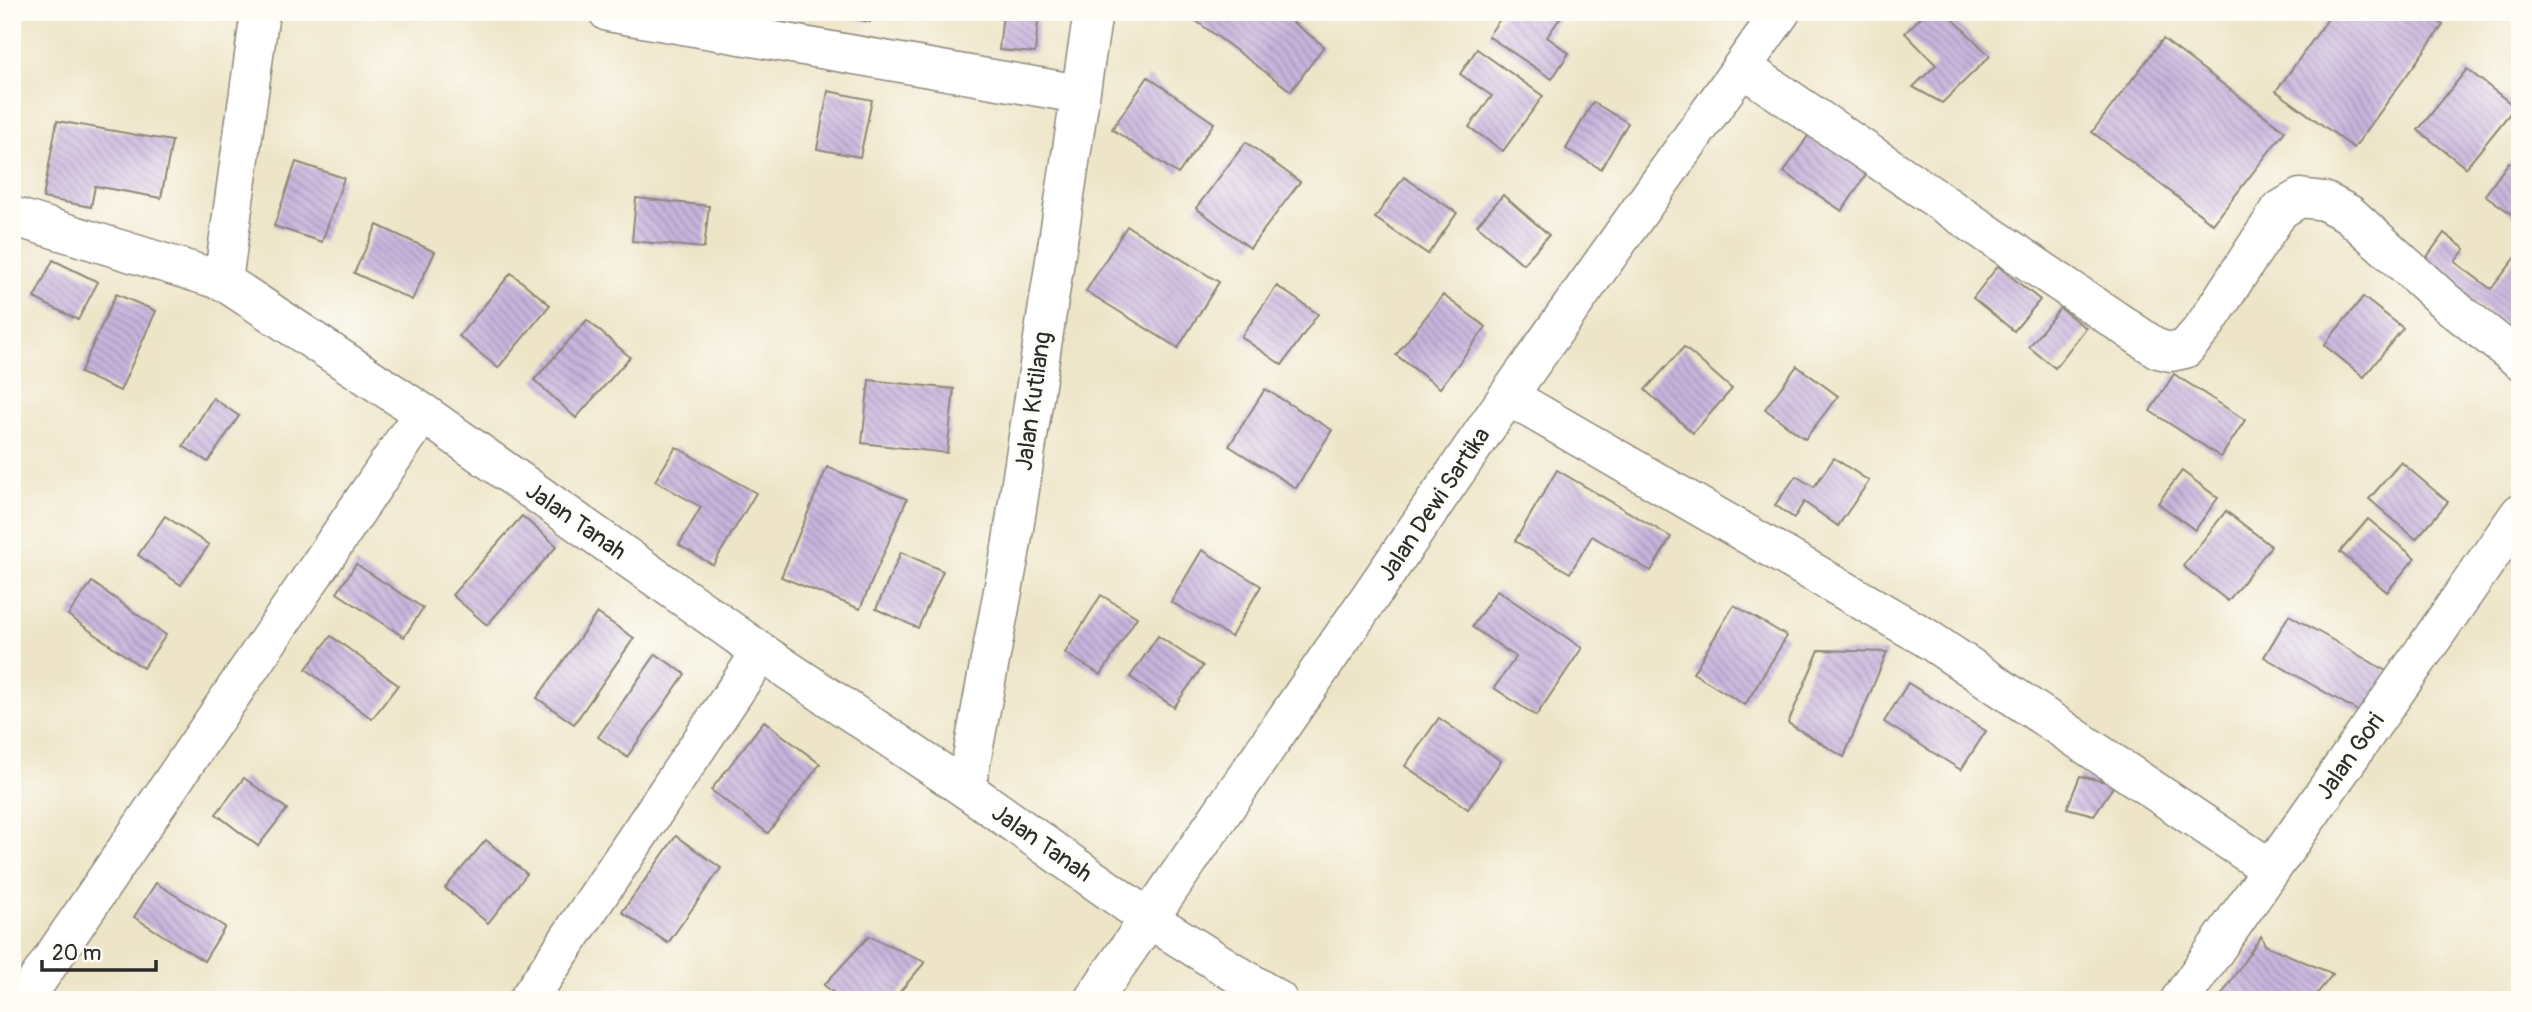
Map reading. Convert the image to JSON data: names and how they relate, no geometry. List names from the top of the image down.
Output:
{
  "streets": {
    "street": [
      "Jalan Kutilang",
      "Jalan Dewi Sartika",
      "Jalan Tanah",
      "Jalan Gori"
    ]
  },
  "crossings": [
    ["Jalan Kutilang", "Jalan Tanah"],
    ["Jalan Dewi Sartika", "Jalan Tanah"]
  ],
  "scale_bar": "20 m"
}
